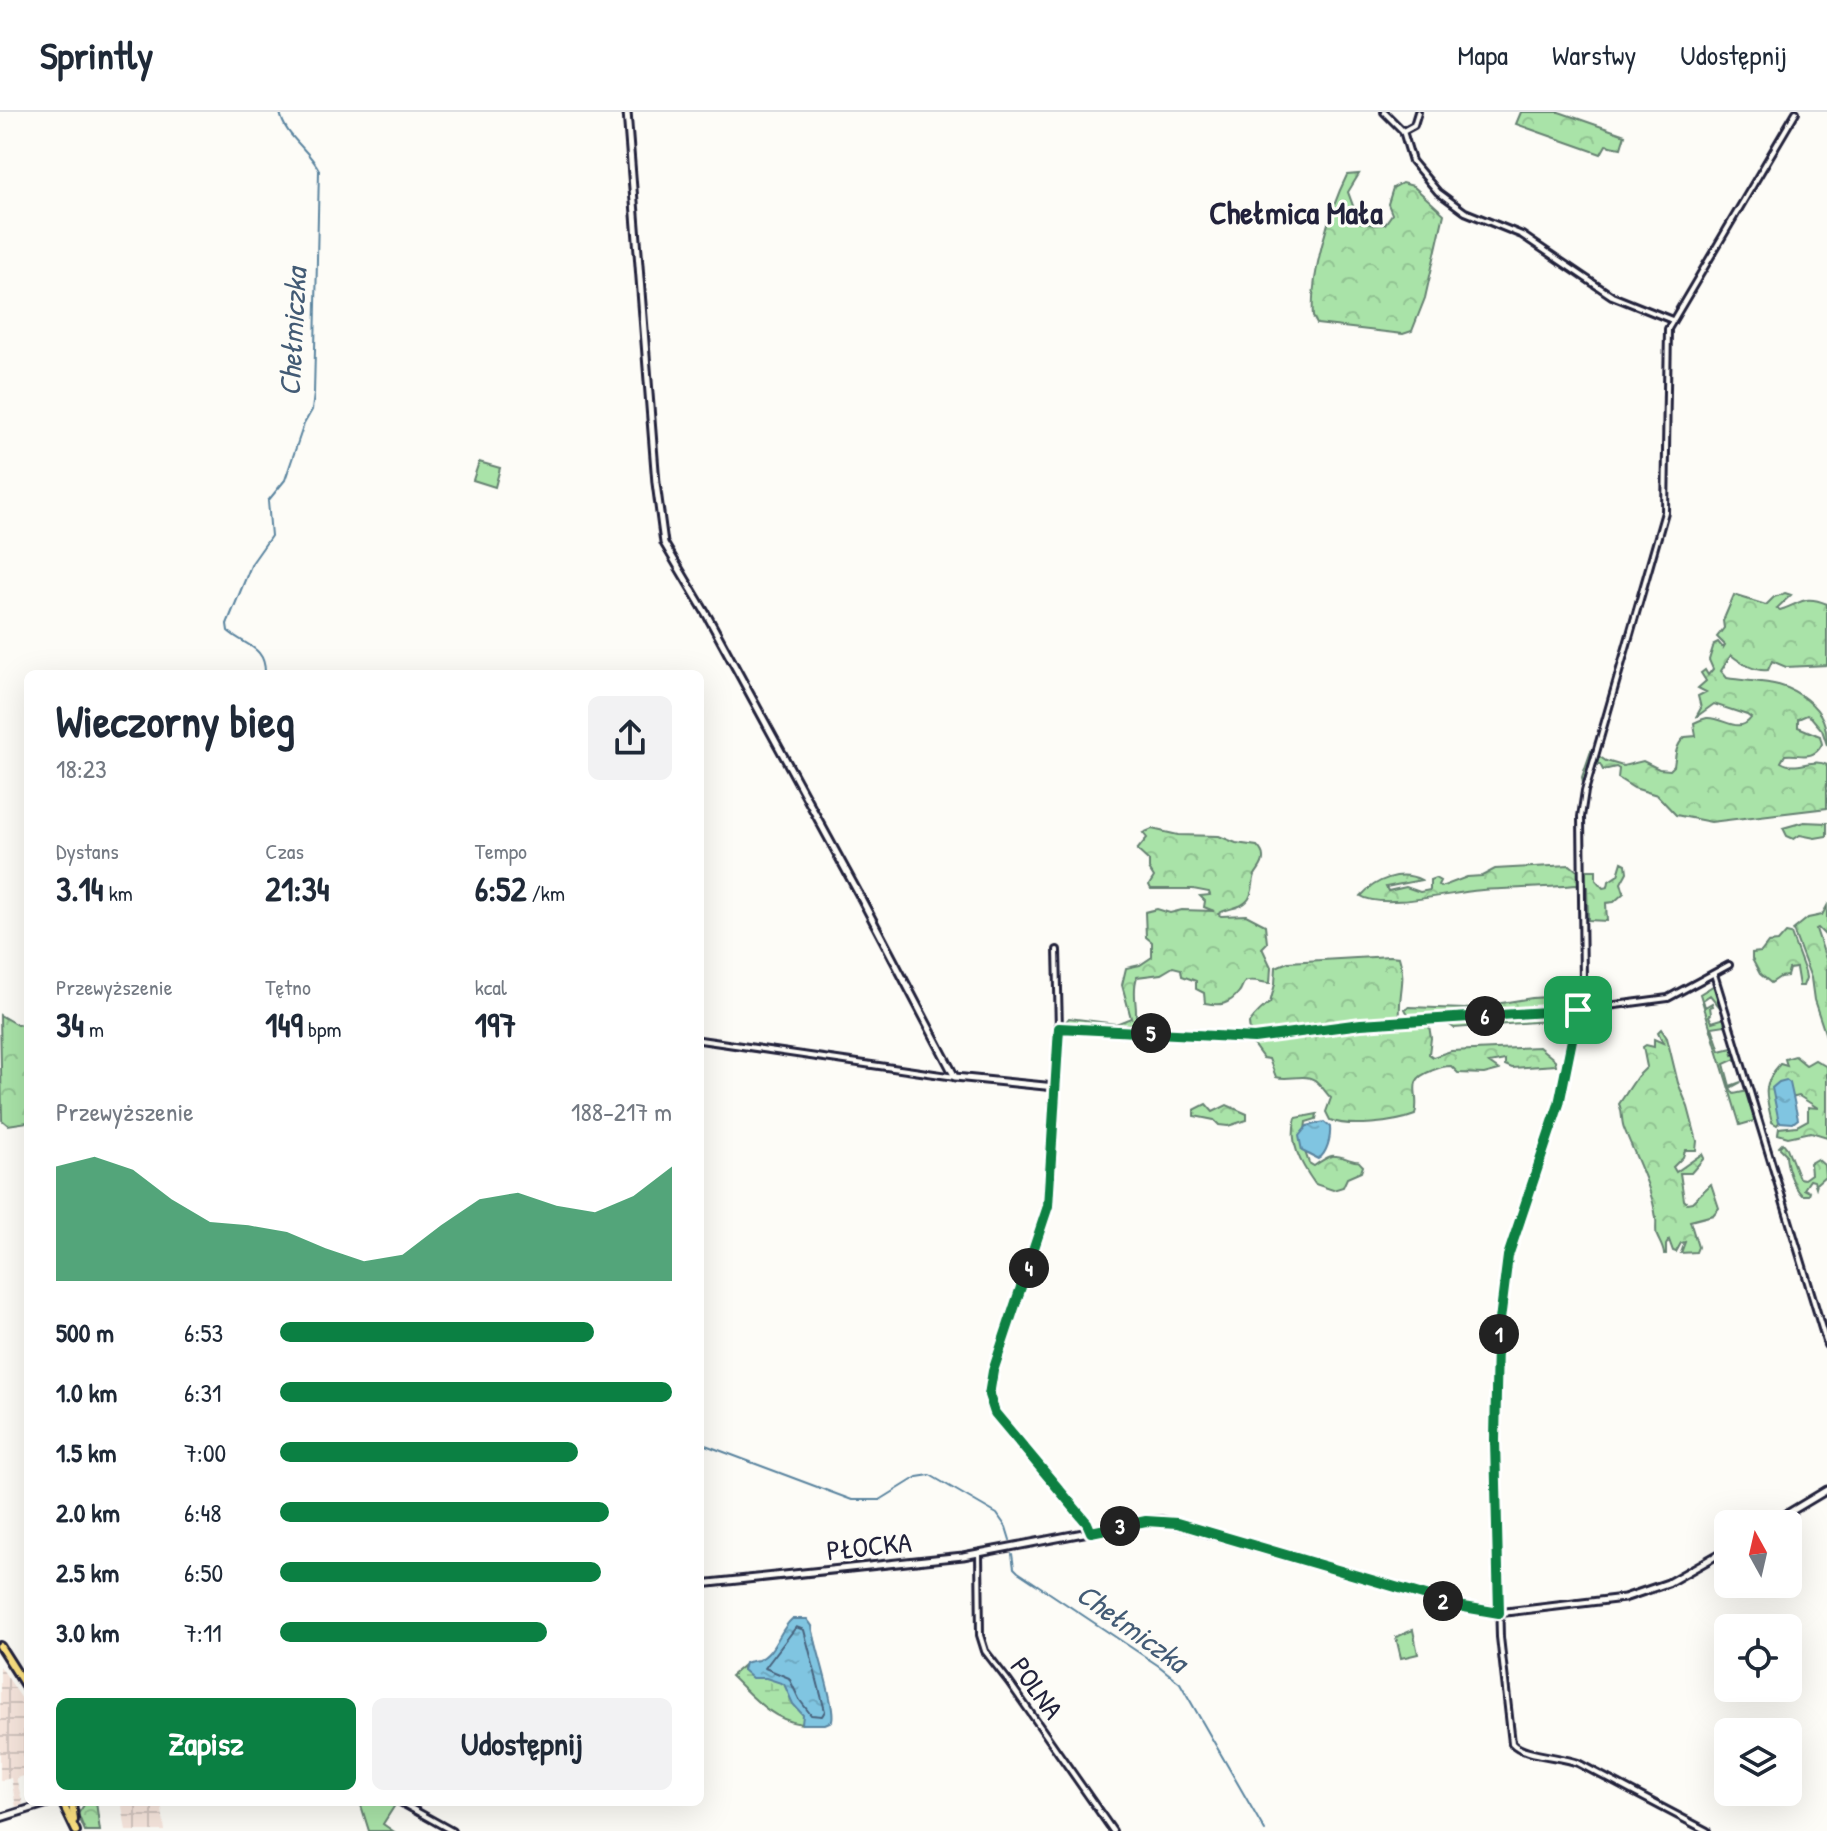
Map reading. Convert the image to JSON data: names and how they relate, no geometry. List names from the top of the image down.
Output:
{
  "streets": {
    "street": ["PŁOCKA", "POLNA"]
  },
  "crossings": [
    ["PŁOCKA", "POLNA"]
  ],
  "districts": ["Chełmica Mała"],
  "water": ["Chełmiczka"],
  "north": "top",
  "page": {
    "header": "Sprintly",
    "nav": ["Mapa", "Warstwy", "Udostępnij"],
    "heading": ["Wieczorny bieg", "18:23"],
    "stats": [
      ["Dystans", "3.14 km"],
      ["Czas", "21:34"],
      ["Tempo", "6:52 /km"],
      ["Przewyższenie", "34 m"],
      ["Tętno", "149 bpm"],
      ["kcal", "197"]
    ],
    "pins": [
      "6",
      "5",
      "4",
      "1",
      "3",
      "2"
    ],
    "chart": ["Przewyższenie", "188–217 m"],
    "list": [
      {
        "name": "500 m",
        "note": "6:53"
      },
      {
        "name": "1.0 km",
        "note": "6:31"
      },
      {
        "name": "1.5 km",
        "note": "7:00"
      },
      {
        "name": "2.0 km",
        "note": "6:48"
      },
      {
        "name": "2.5 km",
        "note": "6:50"
      },
      {
        "name": "3.0 km",
        "note": "7:11"
      }
    ],
    "buttons": ["Zapisz", "Udostępnij"]
  }
}
